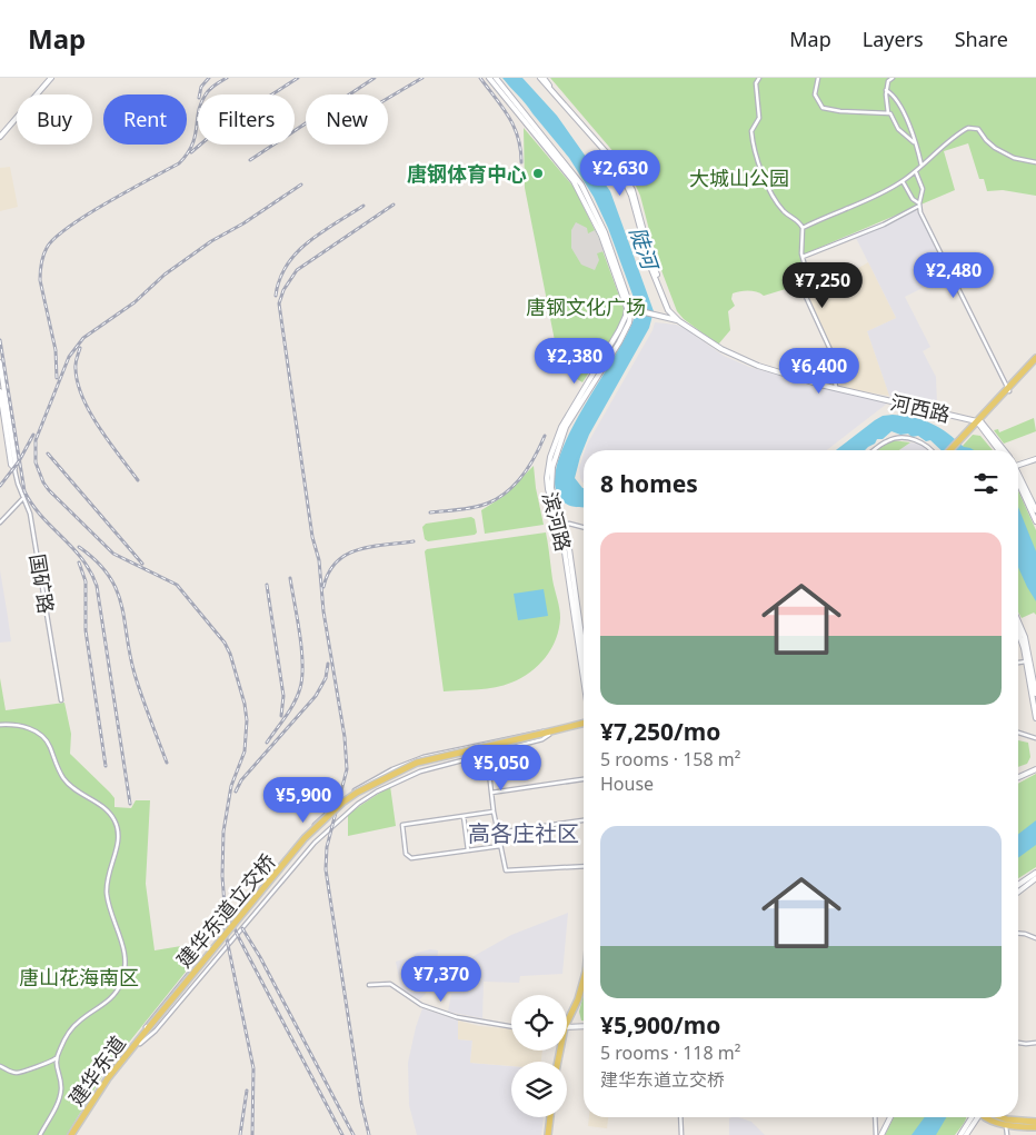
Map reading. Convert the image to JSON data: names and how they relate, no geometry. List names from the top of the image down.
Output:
{
  "streets": {
    "main road": [
      "河西路",
      "滨河路",
      "国矿路",
      "建华东道立交桥",
      "建华东道"
    ]
  },
  "crossings": [
    ["建华东道立交桥", "建华东道"]
  ],
  "districts": ["高各庄社区"],
  "water": ["陡河"],
  "parks": ["大城山公园", "唐钢文化广场", "唐山花海南区"],
  "places": ["唐钢体育中心"],
  "page": {
    "header": "Map",
    "nav": ["Map", "Layers", "Share"],
    "chip": [
      "Buy",
      "Rent",
      "Filters",
      "New"
    ],
    "price": [
      "¥2,630",
      "¥2,480",
      "¥7,250",
      "¥2,380",
      "¥6,400",
      "¥5,050",
      "¥5,900",
      "¥7,370"
    ],
    "heading": "8 homes",
    "list": [
      {
        "name": "¥7,250/mo",
        "note": "5 rooms · 158 m² · House"
      },
      {
        "name": "¥5,900/mo",
        "note": "5 rooms · 118 m² · 建华东道立交桥"
      }
    ]
  }
}
